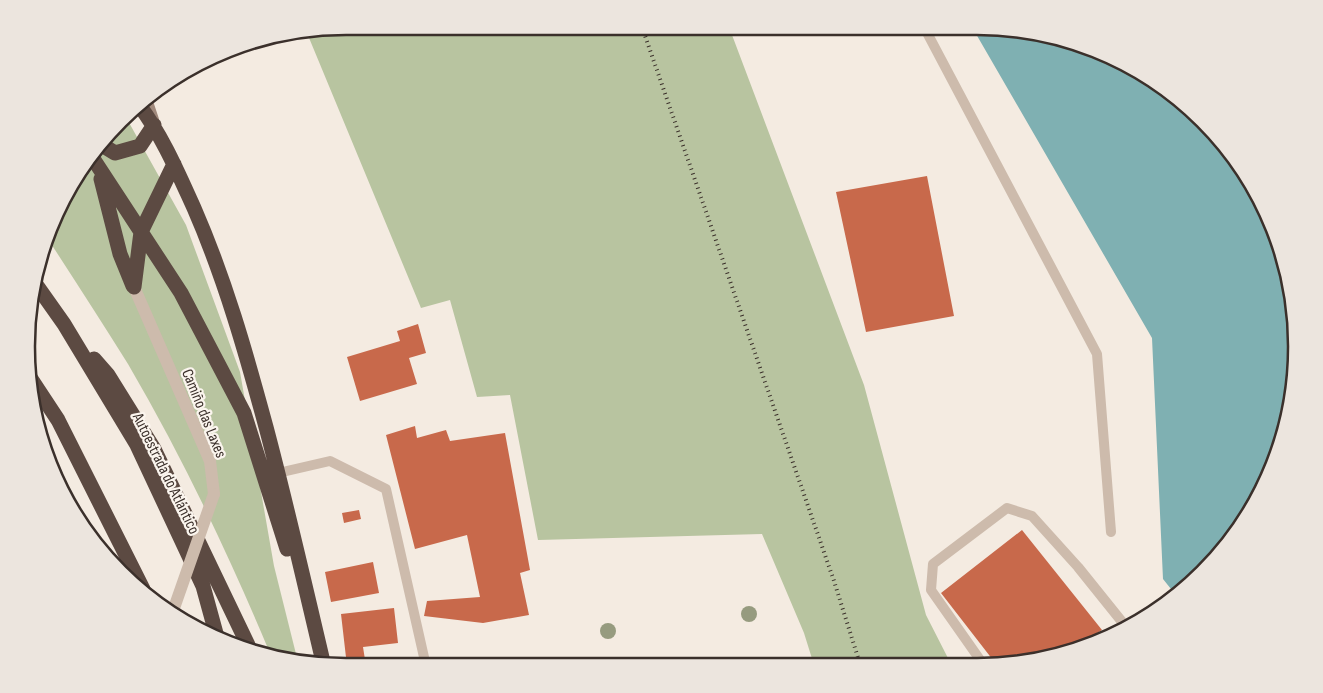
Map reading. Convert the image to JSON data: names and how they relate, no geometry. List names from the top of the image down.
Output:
{
  "streets": {
    "highway": ["Autoestrada do Atlántico"],
    "street": ["Camiño das Laxes"]
  }
}
